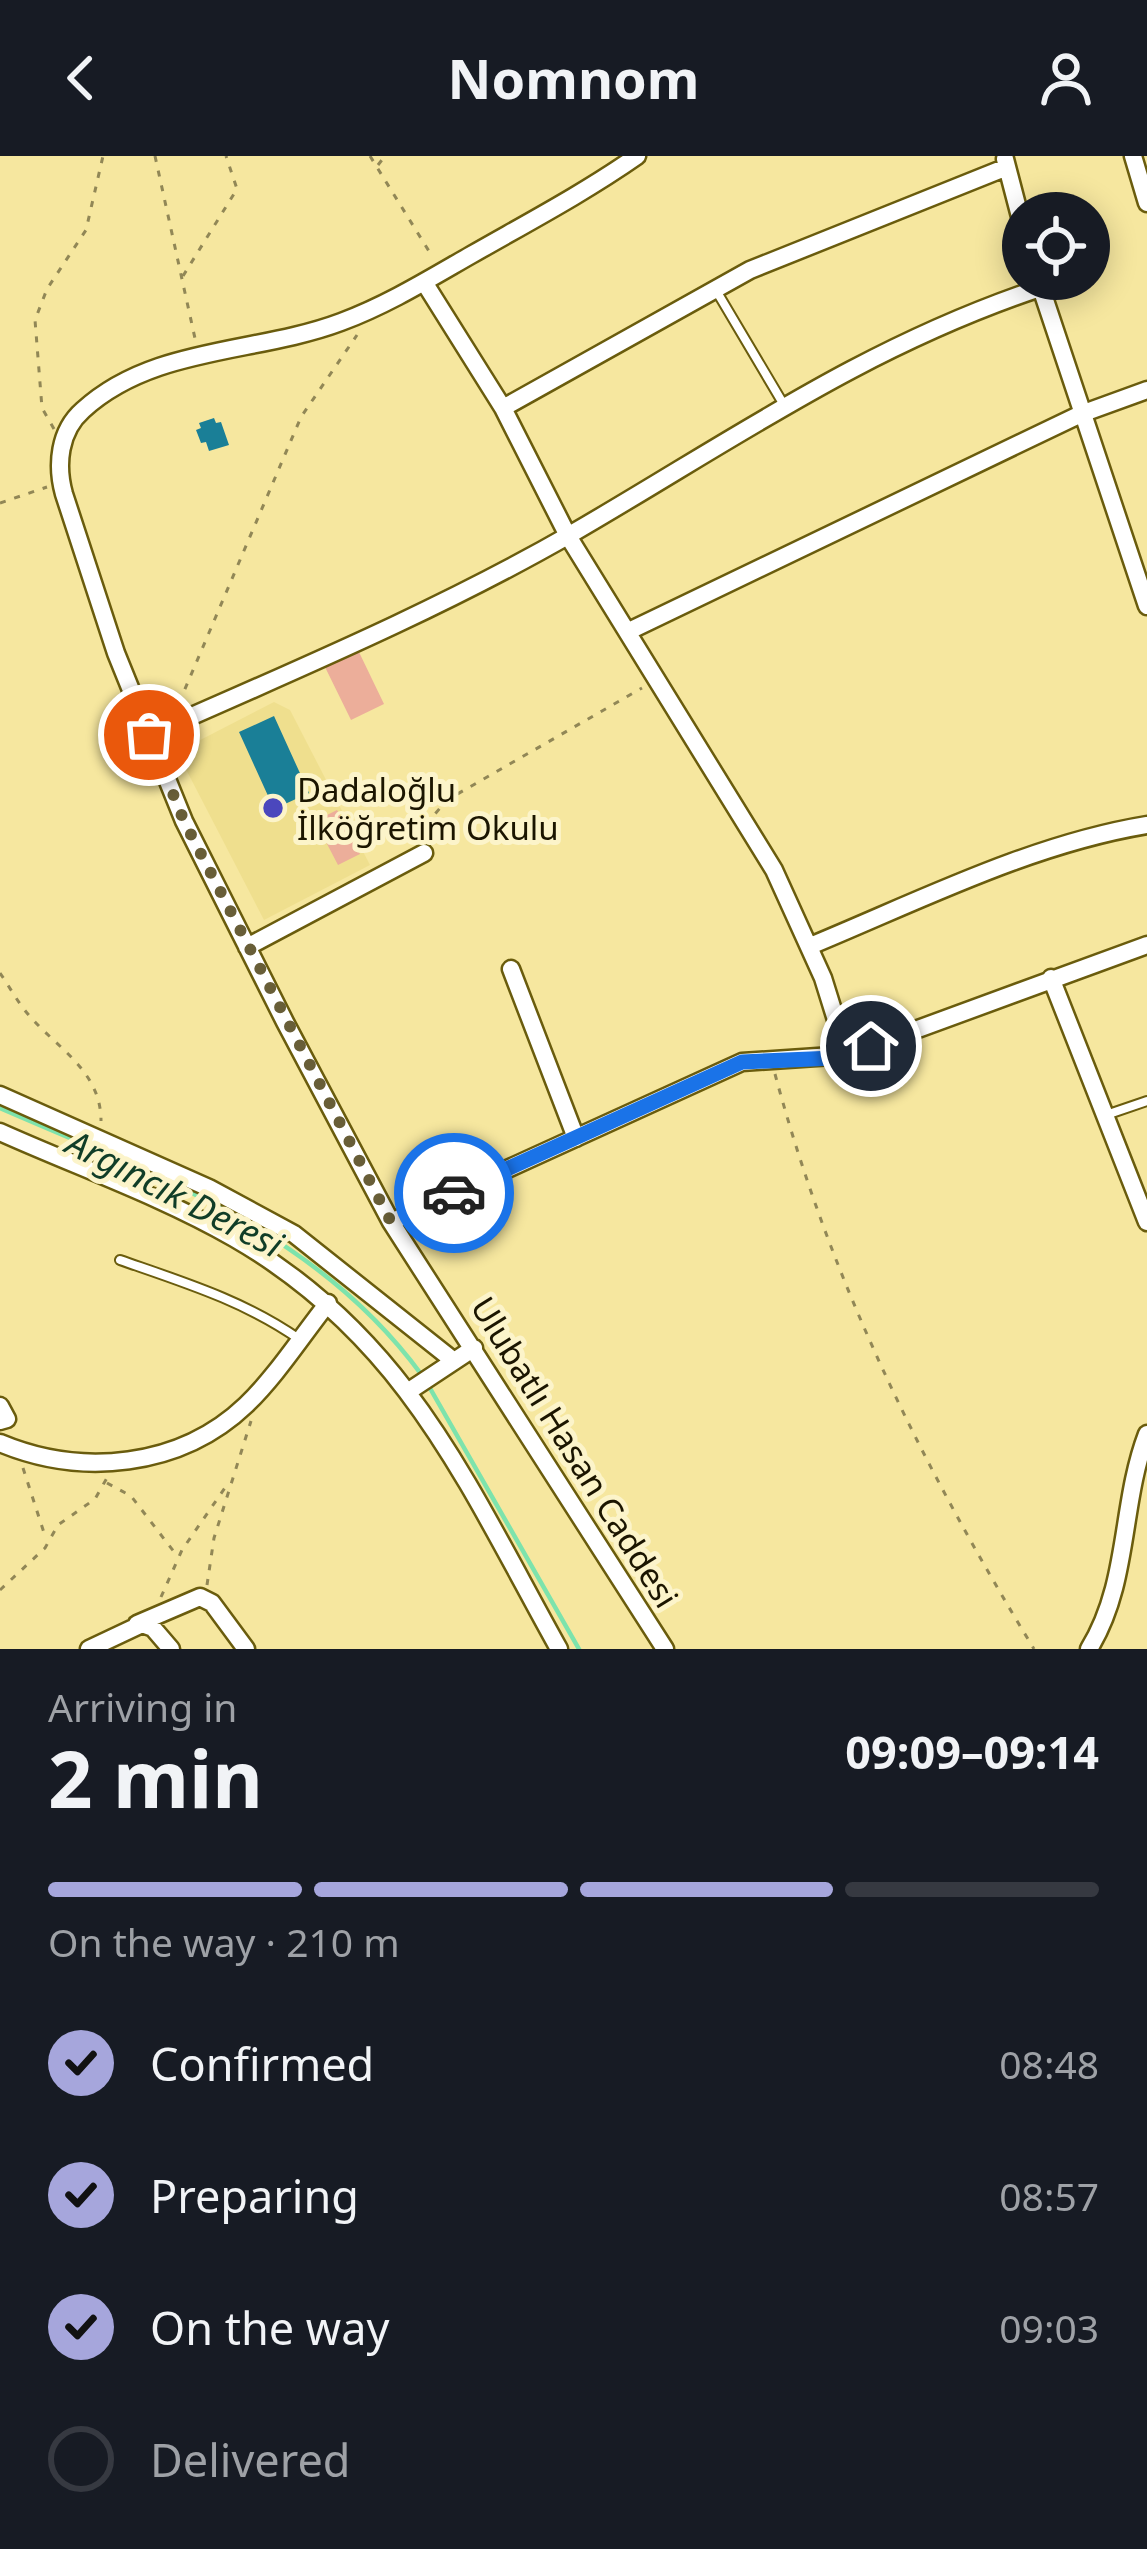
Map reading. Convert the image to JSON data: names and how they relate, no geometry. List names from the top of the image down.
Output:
{
  "streets": {
    "street": ["Ulubatlı Hasan Caddesi"]
  },
  "water": ["Argıncık Deresi"],
  "places": ["Dadaloğlu İlköğretim Okulu"],
  "page": {
    "header": "Nomnom",
    "heading": ["2 min", "Arriving in", "09:09–09:14"],
    "bar": "On the way · 210 m",
    "list": [
      ["Confirmed", "08:48"],
      ["Preparing", "08:57"],
      ["On the way", "09:03"],
      "Delivered"
    ]
  }
}
